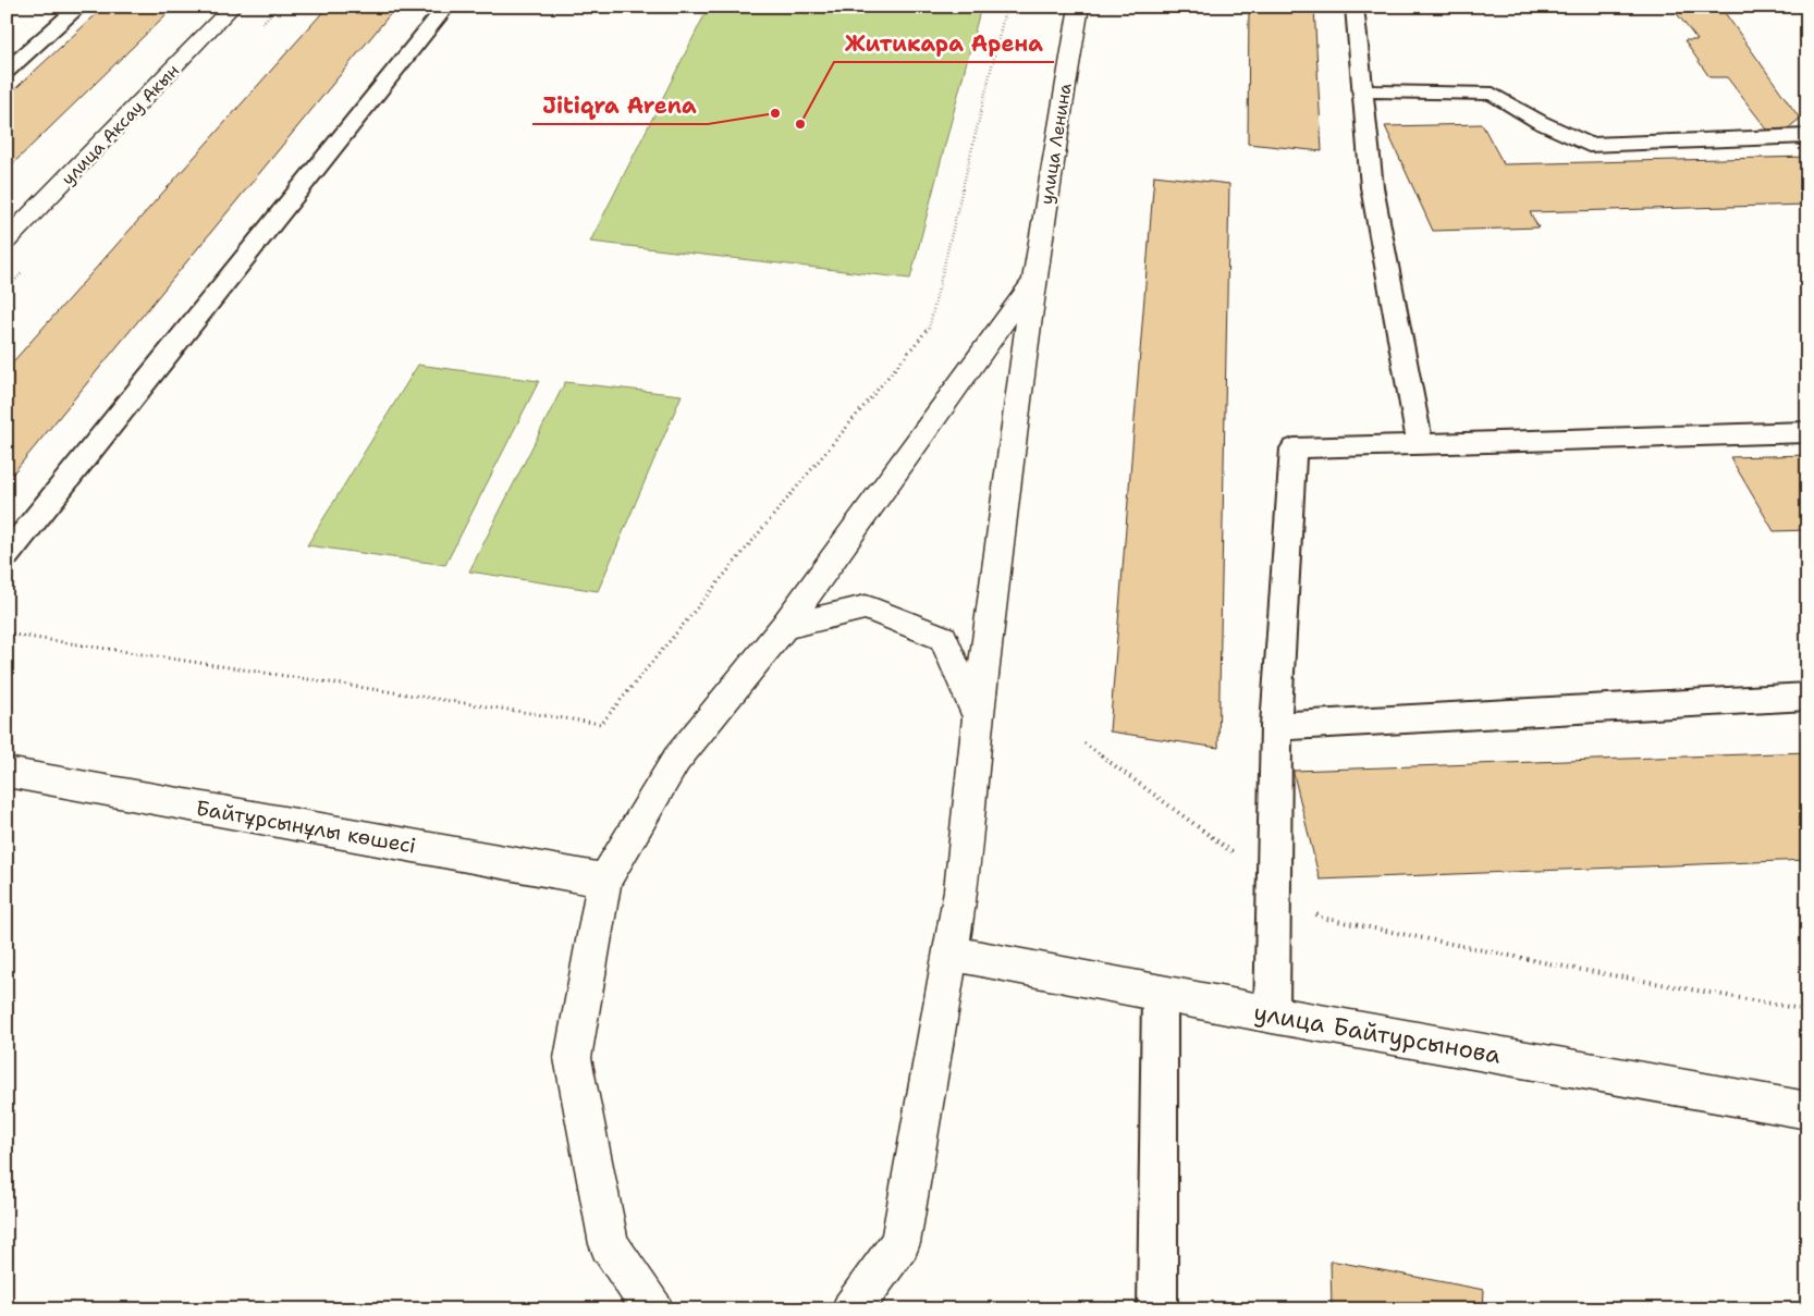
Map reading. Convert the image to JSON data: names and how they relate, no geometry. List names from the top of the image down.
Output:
{
  "streets": {
    "street": [
      "улица Аксау Акын",
      "улица Ленина",
      "Байтұрсынұлы көшесі",
      "улица Байтурсынова"
    ]
  },
  "crossings": [
    ["улица Ленина", "улица Байтурсынова"]
  ],
  "places": ["Jitiqra Arena", "Житикара Арена"]
}
